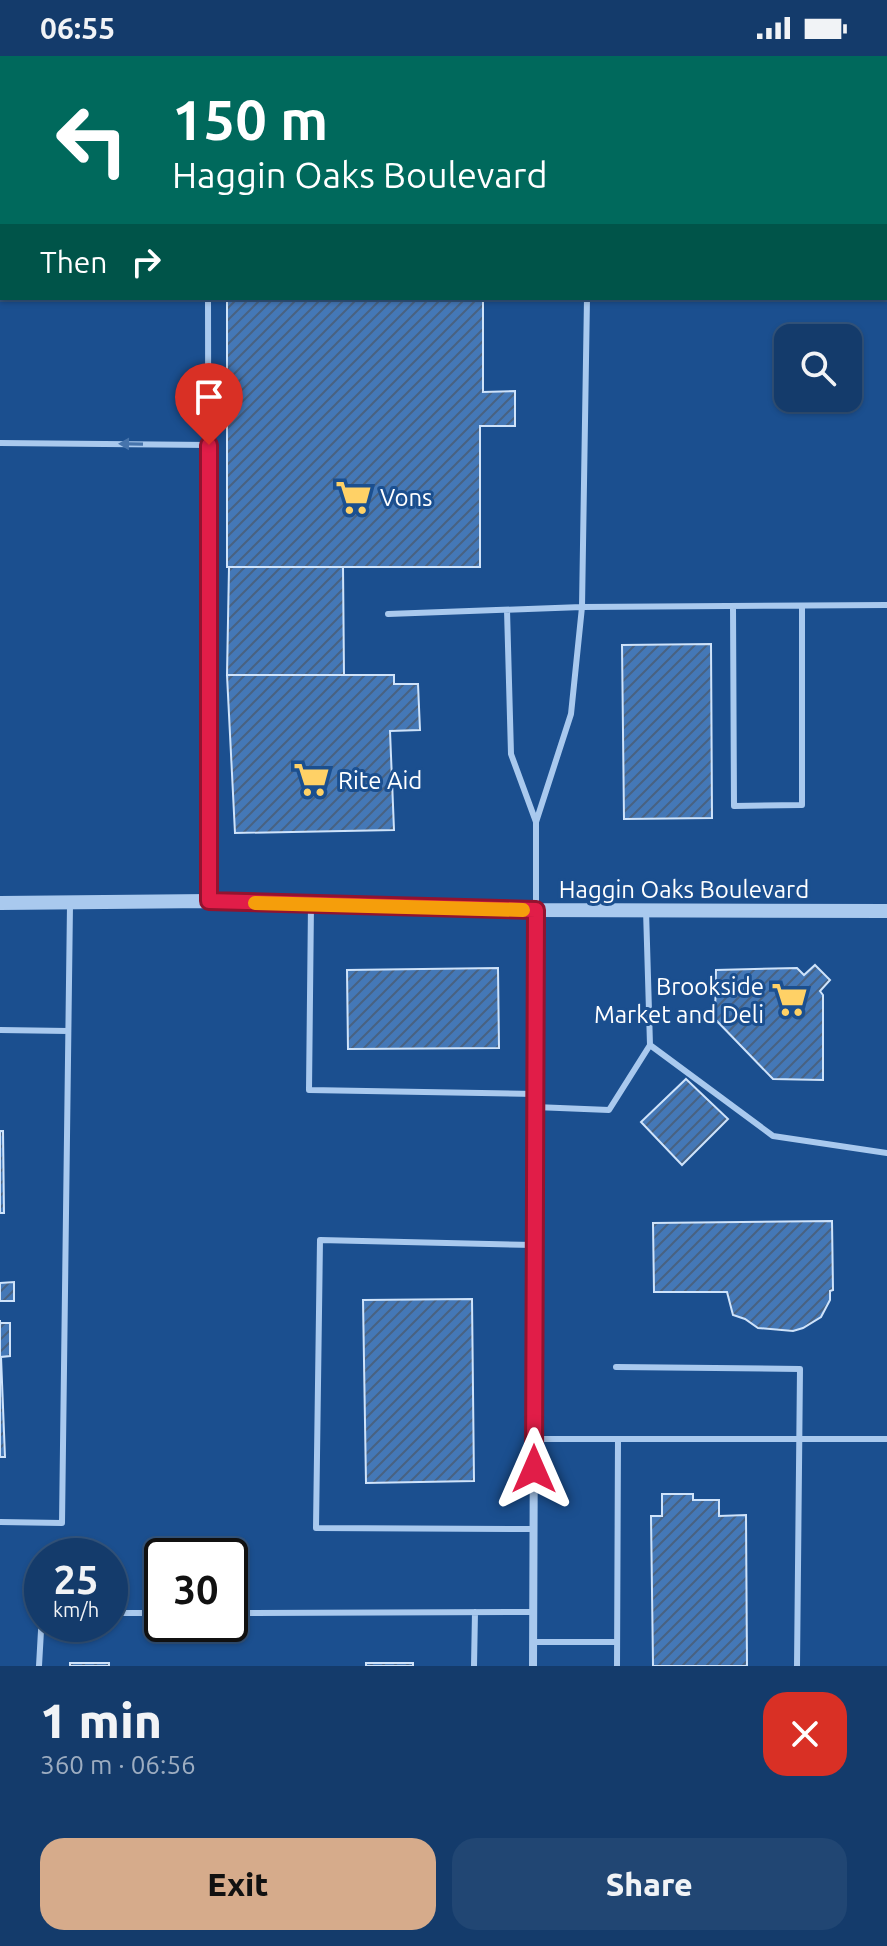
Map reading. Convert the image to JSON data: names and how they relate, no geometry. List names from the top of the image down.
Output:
{
  "streets": {
    "street": ["Haggin Oaks Boulevard"]
  },
  "places": {
    "supermarket": ["Vons", "Rite Aid", "Brookside Market and Deli"]
  },
  "page": {
    "status": "06:55",
    "turn": ["150 m", "Haggin Oaks Boulevard"],
    "then": "Then",
    "speed": "25 km/h",
    "limit": "30",
    "heading": ["1 min", "360 m · 06:56"],
    "buttons": ["Exit", "Share"]
  }
}
